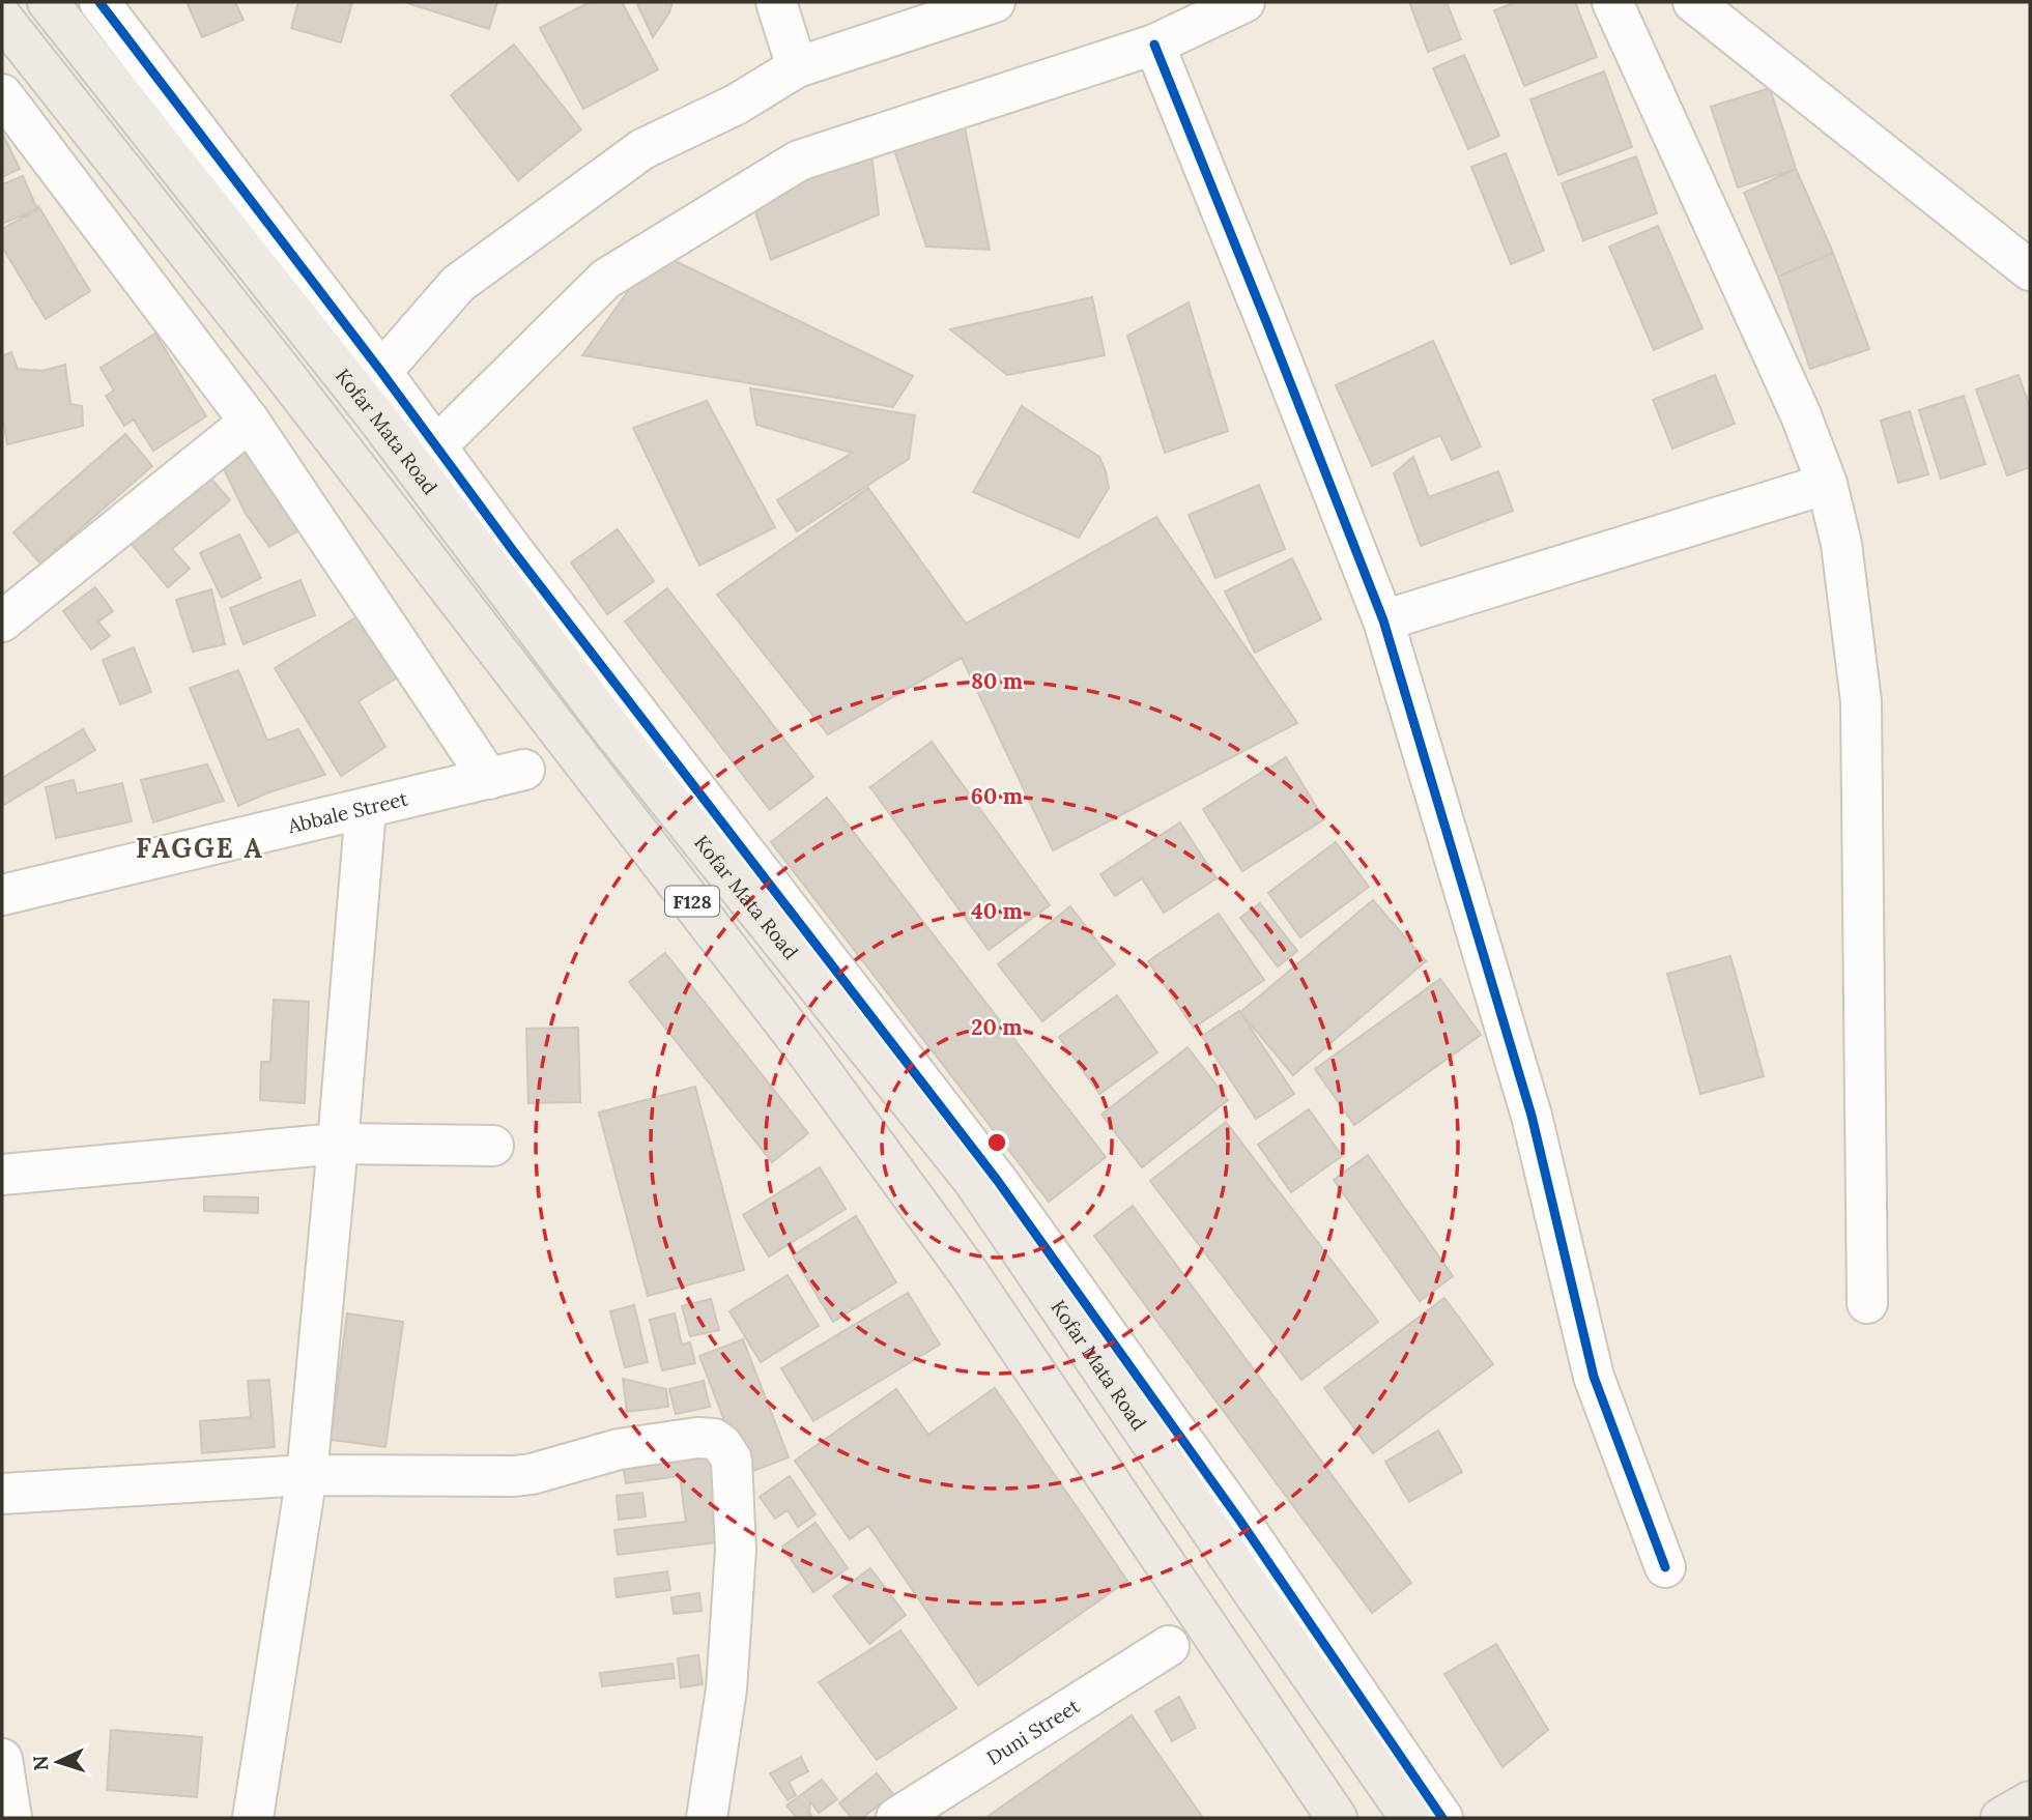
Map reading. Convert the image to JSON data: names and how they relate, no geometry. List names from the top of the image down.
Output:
{
  "streets": {
    "main road": ["Kofar Mata Road", "F128"],
    "street": ["Abbale Street", "Duni Street"]
  },
  "districts": ["FAGGE A"],
  "north": "left",
  "rings": [
    "80 m",
    "60 m",
    "40 m",
    "20 m"
  ]
}
